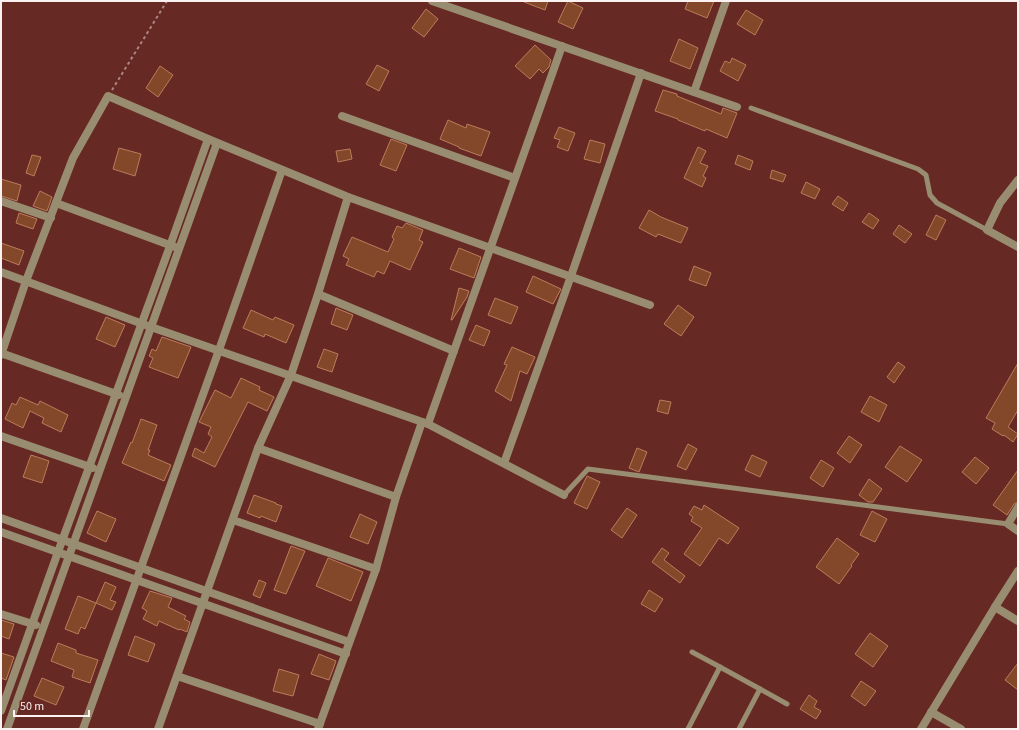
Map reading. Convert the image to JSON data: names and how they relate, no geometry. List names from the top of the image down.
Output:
{
  "scale_bar": "50 m"
}
